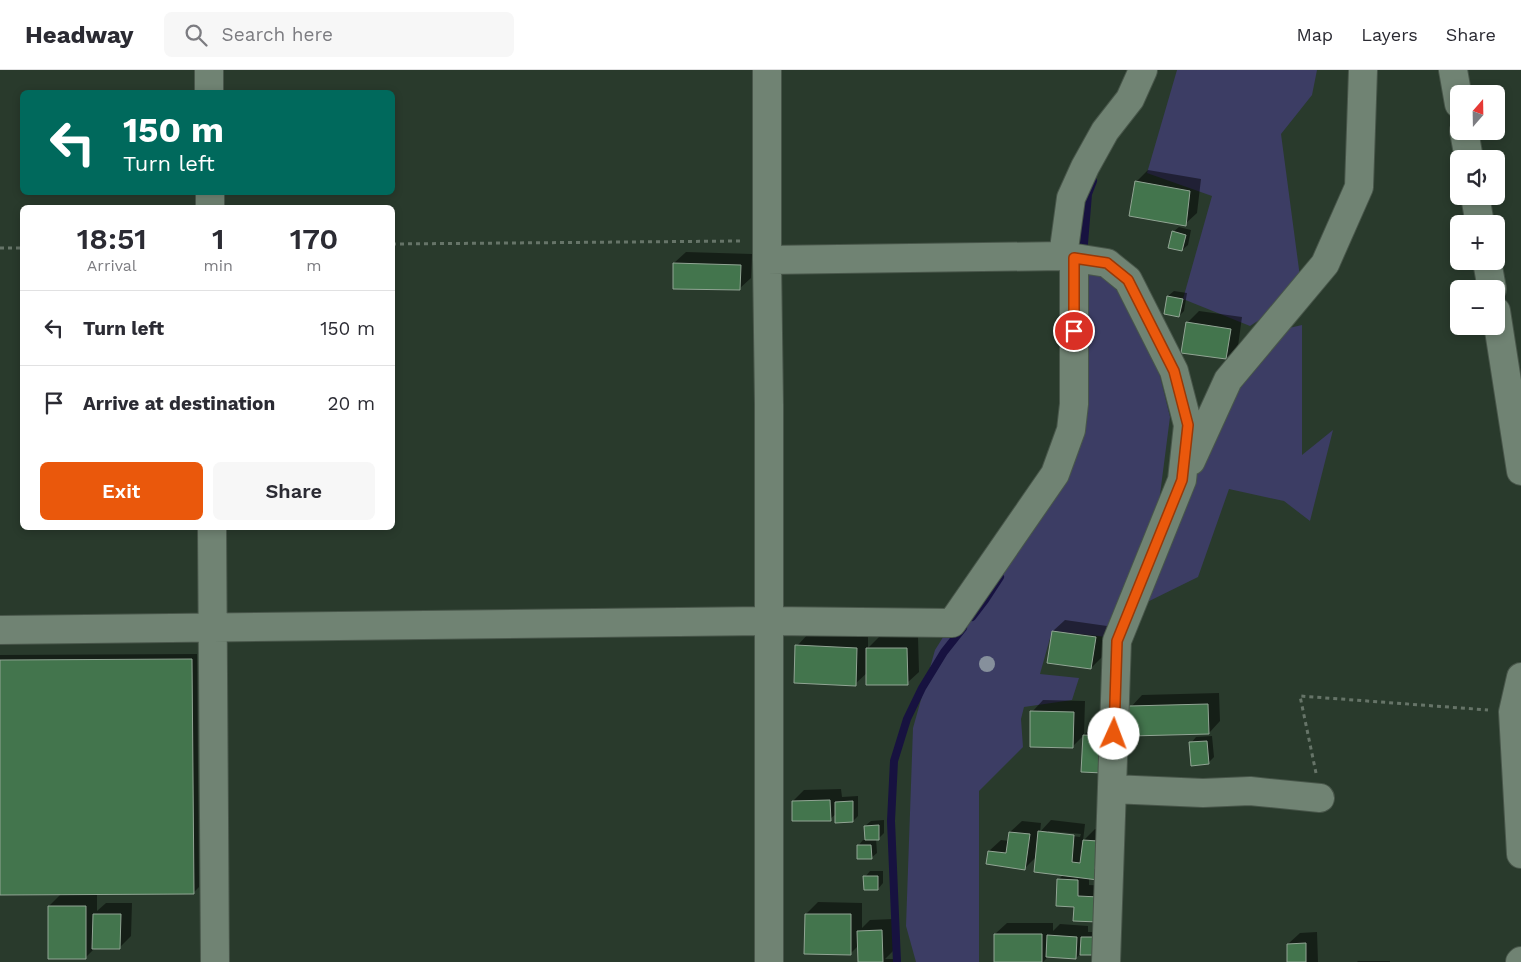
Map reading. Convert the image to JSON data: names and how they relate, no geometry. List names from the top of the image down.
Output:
{
  "north": "top",
  "page": {
    "header": "Headway",
    "search": "Search here",
    "nav": ["Map", "Layers", "Share"],
    "map_buttons": ["+", "−"],
    "turn": ["150 m", "Turn left"],
    "eta": [
      "18:51",
      "Arrival",
      "1",
      "min",
      "170",
      "m"
    ],
    "list": [
      {
        "name": "Turn left",
        "value": "150 m"
      },
      {
        "name": "Arrive at destination",
        "value": "20 m"
      }
    ],
    "buttons": ["Exit", "Share"]
  }
}
